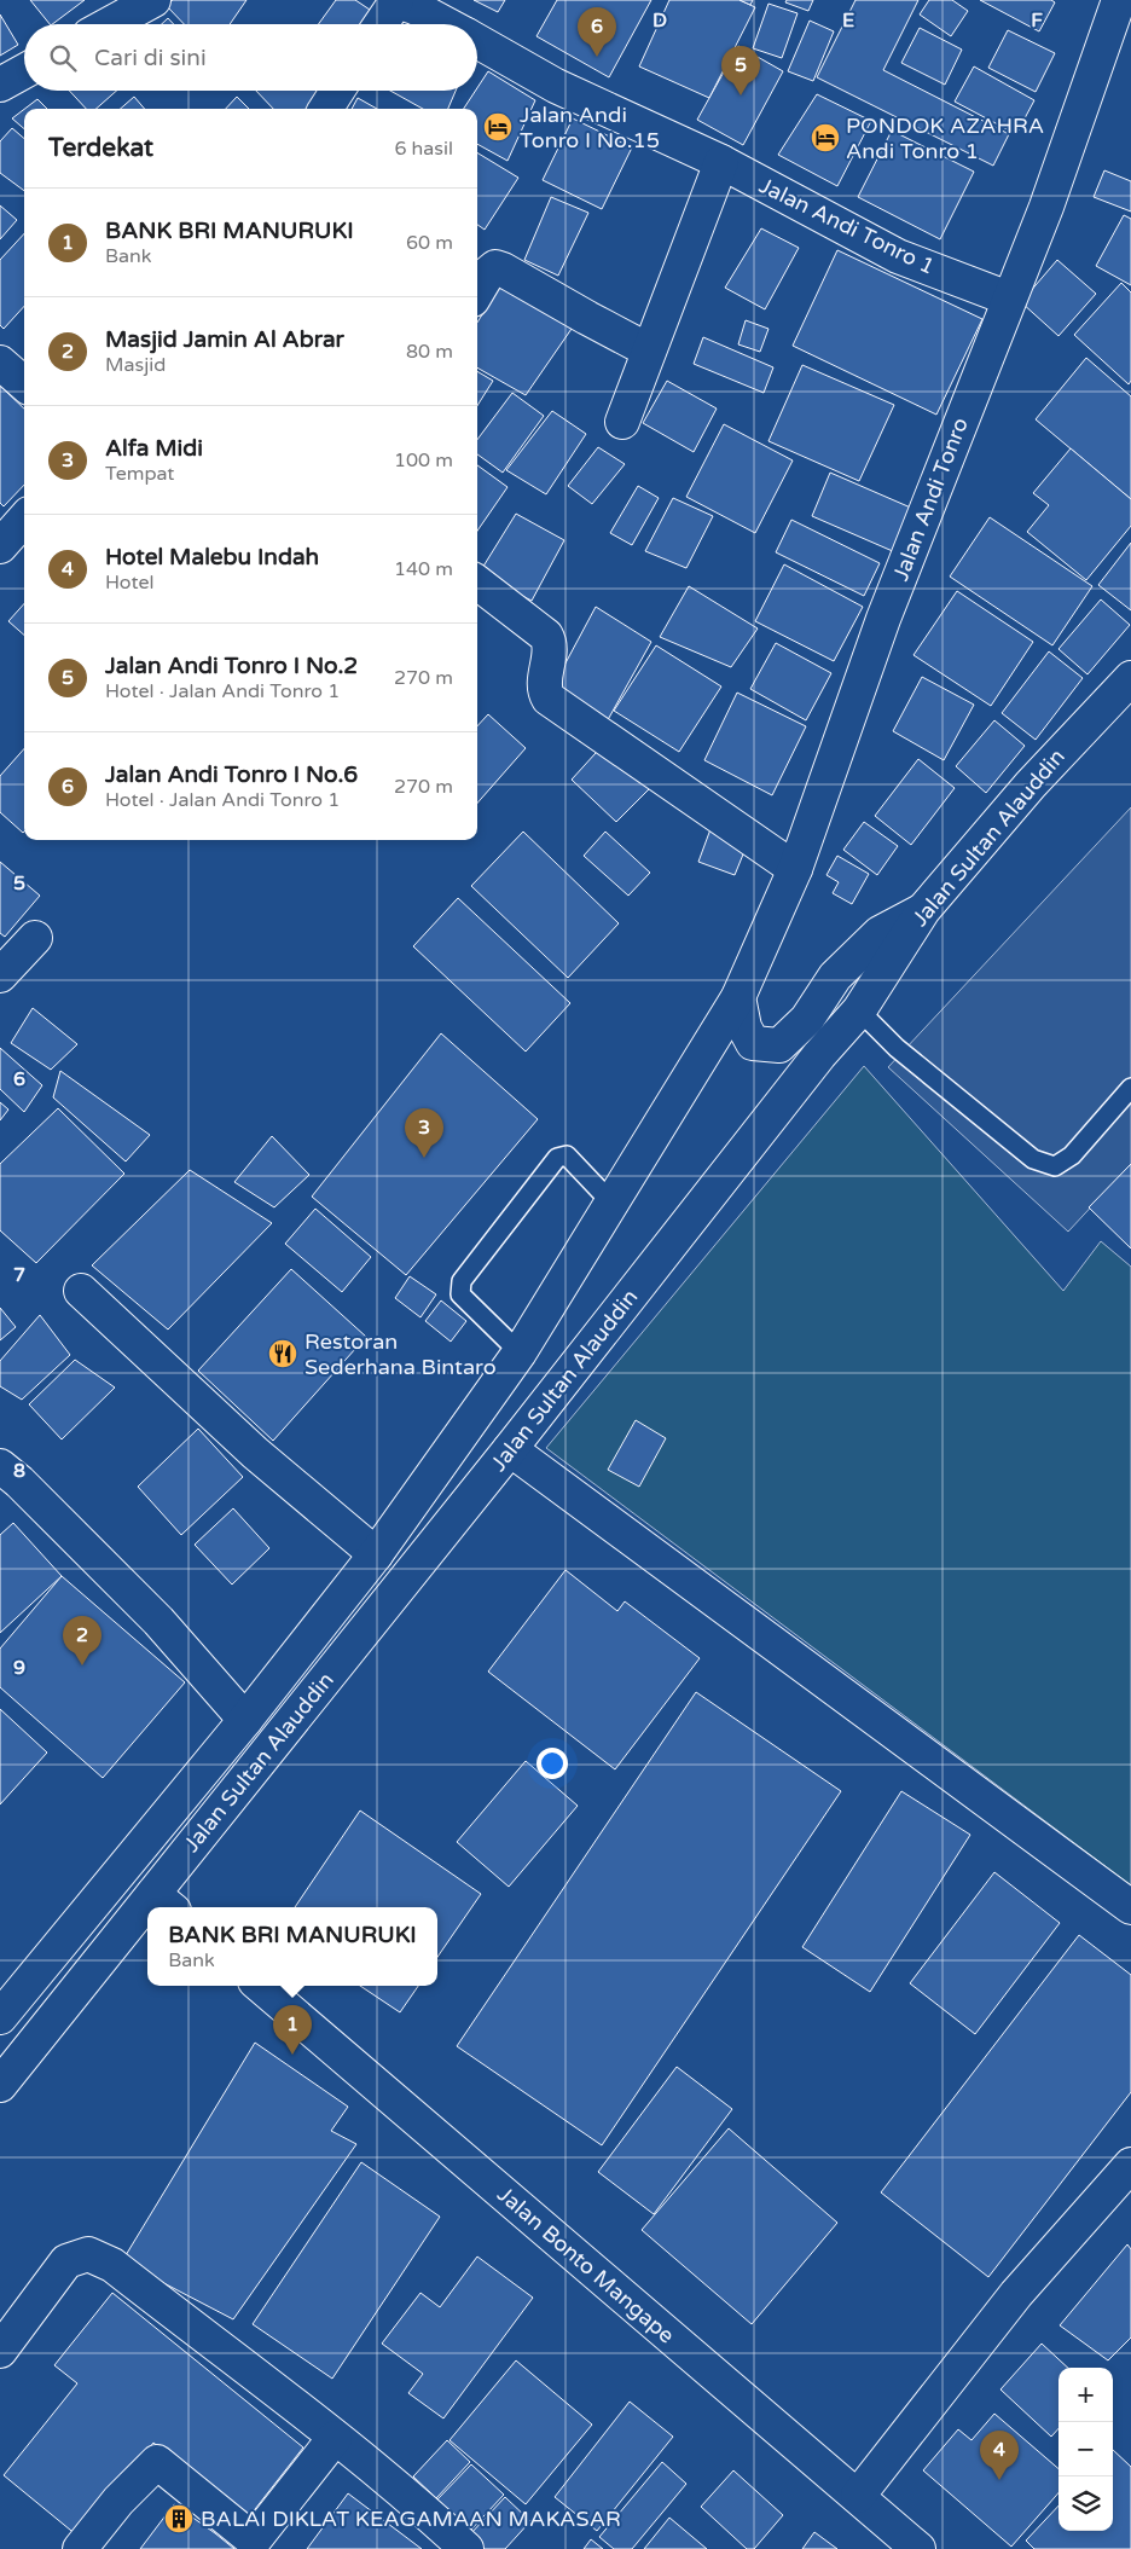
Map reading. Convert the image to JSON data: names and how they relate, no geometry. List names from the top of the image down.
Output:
{
  "streets": {
    "street": [
      "Jalan Andi Tonro 1",
      "Jalan Andi Tonro",
      "Jalan Sultan Alauddin",
      "Jalan Bonto Mangape"
    ]
  },
  "crossings": [
    ["Jalan Andi Tonro 1", "Jalan Andi Tonro"],
    ["Jalan Andi Tonro", "Jalan Sultan Alauddin"]
  ],
  "places": {
    "hotel": ["Jalan Andi Tonro I No.15", "PONDOK AZAHRA Andi Tonro 1"],
    "restaurant": ["Restoran Sederhana Bintaro"],
    "building": ["BALAI DIKLAT KEAGAMAAN MAKASAR"]
  },
  "page": {
    "pins": [
      "6",
      "5",
      "3",
      "2",
      "1",
      "4"
    ],
    "search": "Cari di sini",
    "heading": ["Terdekat", "6 hasil"],
    "list": [
      {
        "mark": "1",
        "name": "BANK BRI MANURUKI",
        "note": "Bank",
        "value": "60 m"
      },
      {
        "mark": "2",
        "name": "Masjid Jamin Al Abrar",
        "note": "Masjid",
        "value": "80 m"
      },
      {
        "mark": "3",
        "name": "Alfa Midi",
        "note": "Tempat",
        "value": "100 m"
      },
      {
        "mark": "4",
        "name": "Hotel Malebu Indah",
        "note": "Hotel",
        "value": "140 m"
      },
      {
        "mark": "5",
        "name": "Jalan Andi Tonro I No.2",
        "note": "Hotel · Jalan Andi Tonro 1",
        "value": "270 m"
      },
      {
        "mark": "6",
        "name": "Jalan Andi Tonro I No.6",
        "note": "Hotel · Jalan Andi Tonro 1",
        "value": "270 m"
      }
    ],
    "popup": ["BANK BRI MANURUKI", "Bank"],
    "map_buttons": ["+", "−"]
  },
  "grid": {
    "columns": ["D", "E", "F"],
    "rows": [
      "5",
      "6",
      "7",
      "8",
      "9"
    ]
  }
}
